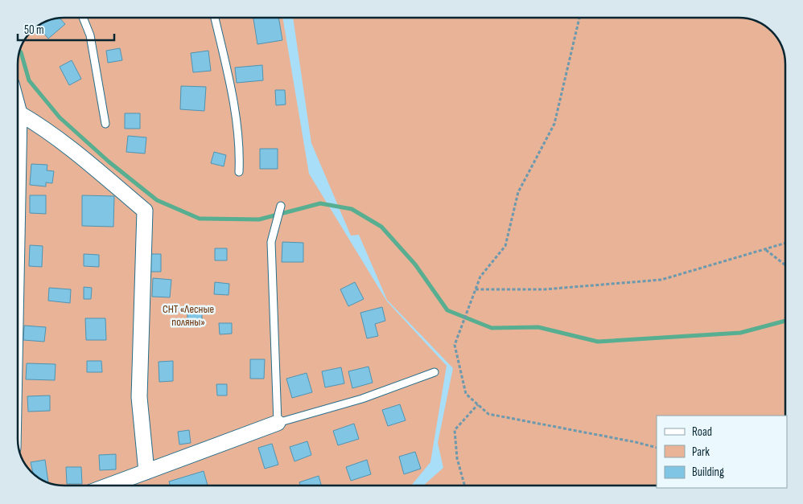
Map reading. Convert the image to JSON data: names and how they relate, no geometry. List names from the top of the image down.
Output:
{
  "parks": ["СНТ «Лесные поляны»"],
  "legend": ["Road", "Park", "Building"],
  "scale_bar": "50 m"
}
